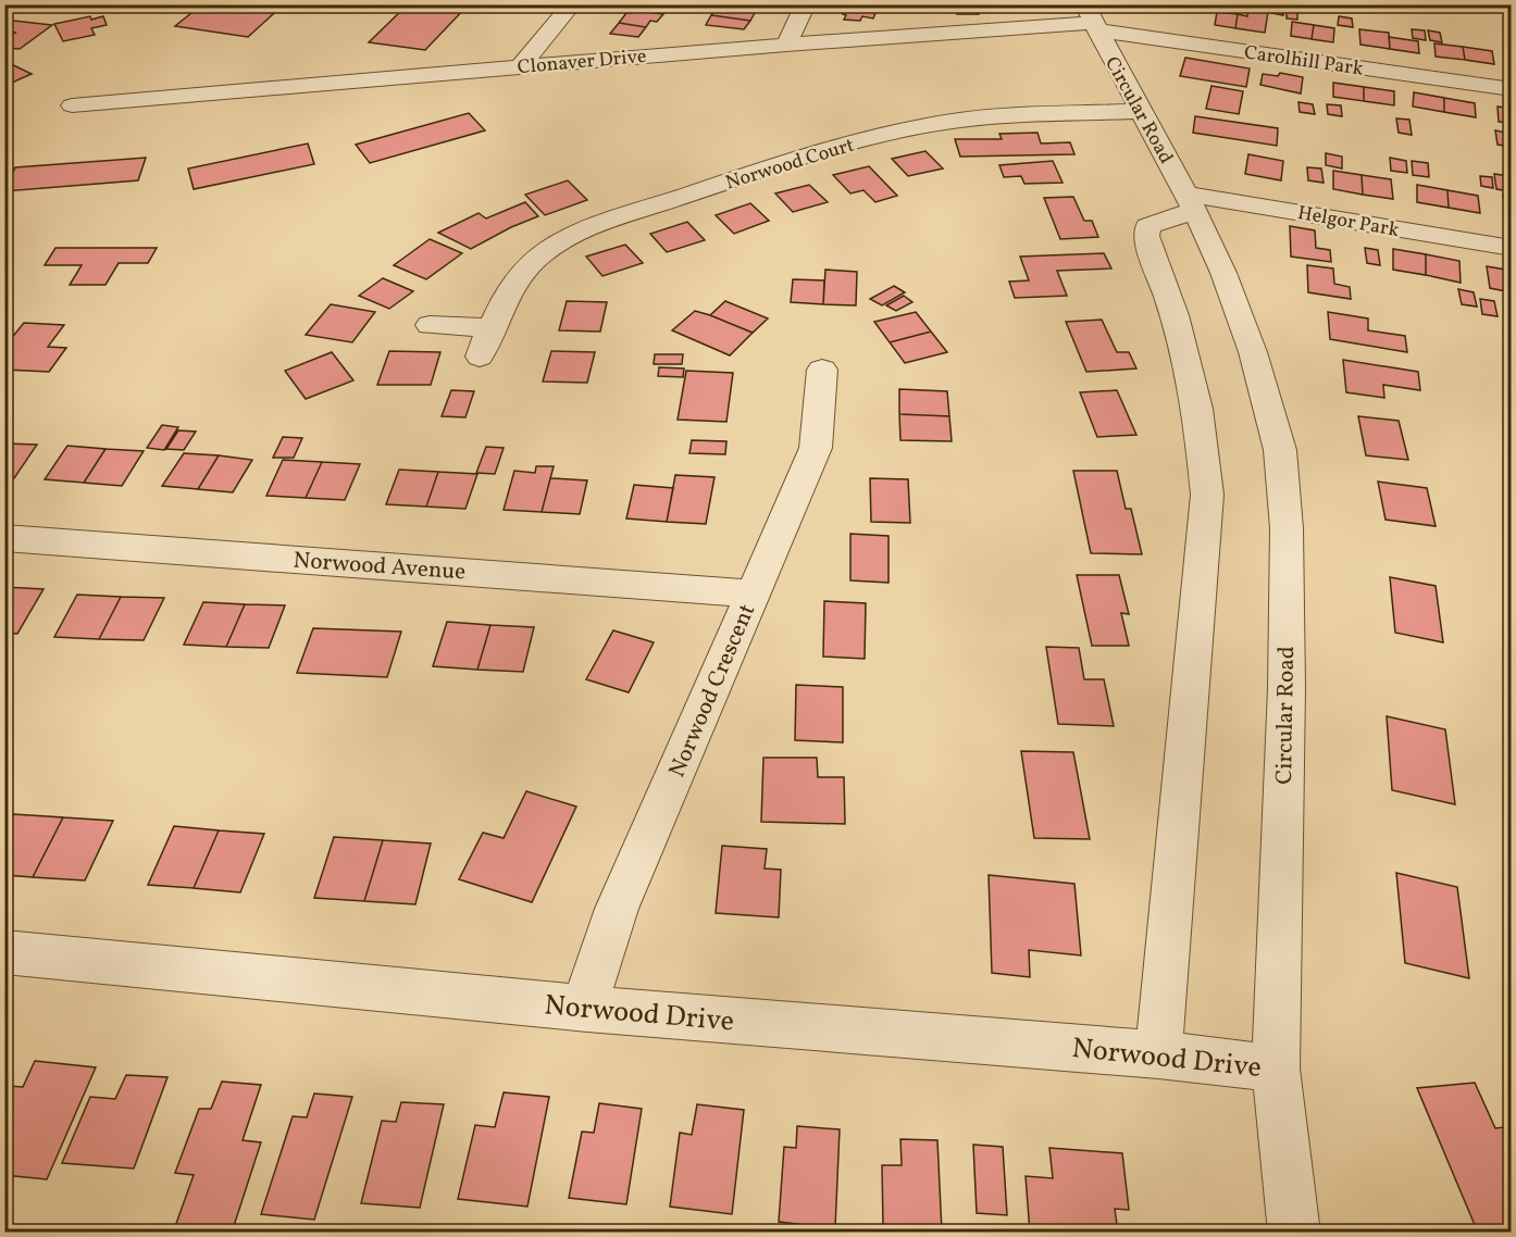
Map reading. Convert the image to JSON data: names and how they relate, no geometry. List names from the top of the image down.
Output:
{
  "streets": {
    "street": [
      "Carolhill Park",
      "Clonaver Drive",
      "Circular Road",
      "Norwood Court",
      "Helgor Park",
      "Norwood Avenue",
      "Norwood Crescent",
      "Norwood Drive"
    ]
  },
  "crossings": [
    ["Carolhill Park", "Clonaver Drive"],
    ["Carolhill Park", "Circular Road"],
    ["Clonaver Drive", "Circular Road"],
    ["Circular Road", "Norwood Court"],
    ["Circular Road", "Helgor Park"],
    ["Circular Road", "Norwood Drive"],
    ["Norwood Avenue", "Norwood Crescent"],
    ["Norwood Crescent", "Norwood Drive"]
  ]
}
